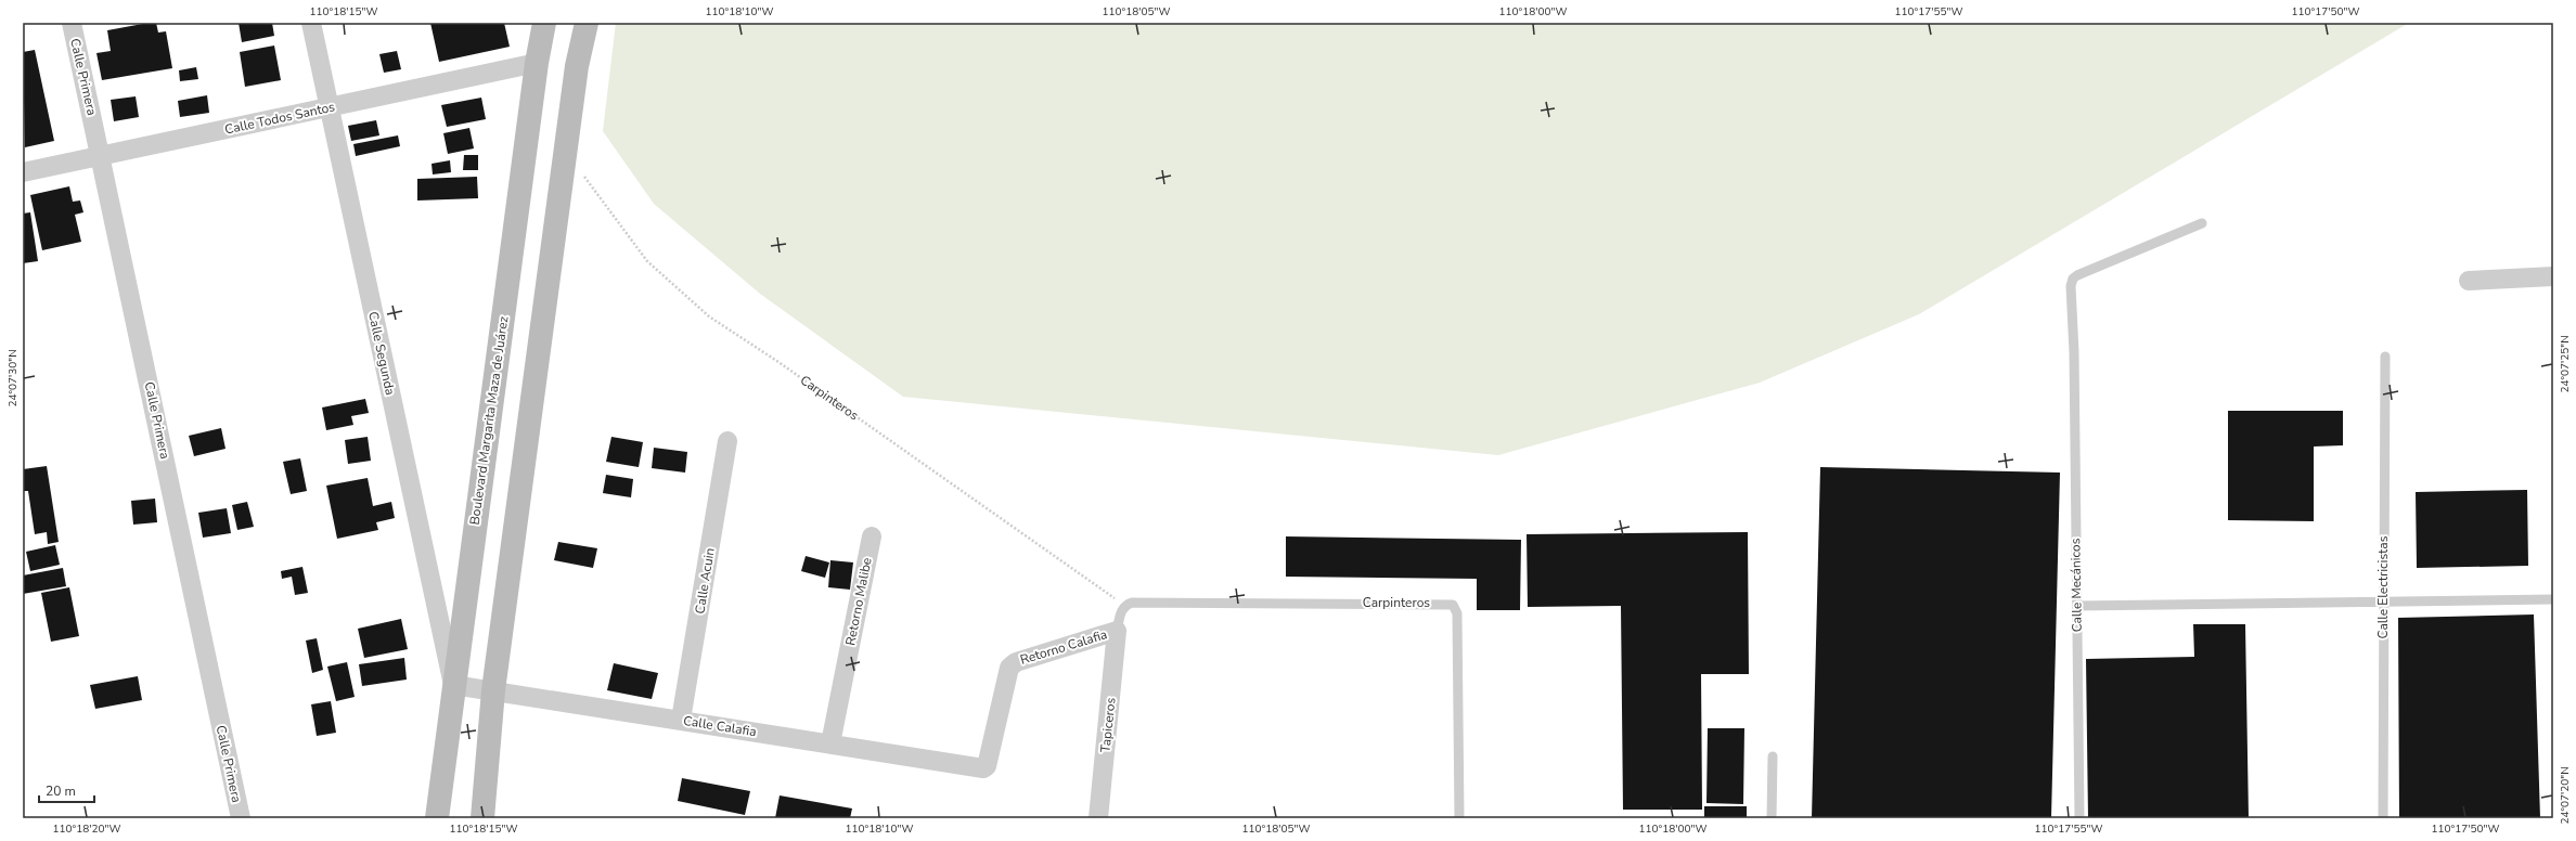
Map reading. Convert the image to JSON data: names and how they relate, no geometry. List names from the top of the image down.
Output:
{
  "streets": {
    "main road": ["Boulevard Margarita Maza de Juárez"],
    "street": [
      "Calle Primera",
      "Calle Todos Santos",
      "Calle Segunda",
      "Calle Acuin",
      "Retorno Malibe",
      "Retorno Calafia",
      "Tapiceros",
      "Calle Calafia"
    ],
    "lane": ["Carpinteros", "Calle Mecánicos", "Calle Electricistas"]
  },
  "crossings": [
    ["Calle Primera", "Calle Todos Santos"],
    ["Calle Todos Santos", "Calle Segunda"],
    ["Calle Todos Santos", "Boulevard Margarita Maza de Juárez"],
    ["Calle Segunda", "Boulevard Margarita Maza de Juárez"],
    ["Calle Segunda", "Calle Calafia"],
    ["Boulevard Margarita Maza de Juárez", "Calle Calafia"],
    ["Calle Acuin", "Calle Calafia"],
    ["Retorno Malibe", "Calle Calafia"],
    ["Retorno Calafia", "Tapiceros"],
    ["Retorno Calafia", "Calle Calafia"]
  ],
  "scale_bar": "20 m",
  "coordinates": [
    "110°18'15\"W",
    "110°18'10\"W",
    "110°18'05\"W",
    "110°18'00\"W",
    "110°17'55\"W",
    "110°17'50\"W",
    "24°07'25\"N",
    "24°07'30\"N",
    "24°07'20\"N",
    "110°18'20\"W"
  ]
}
